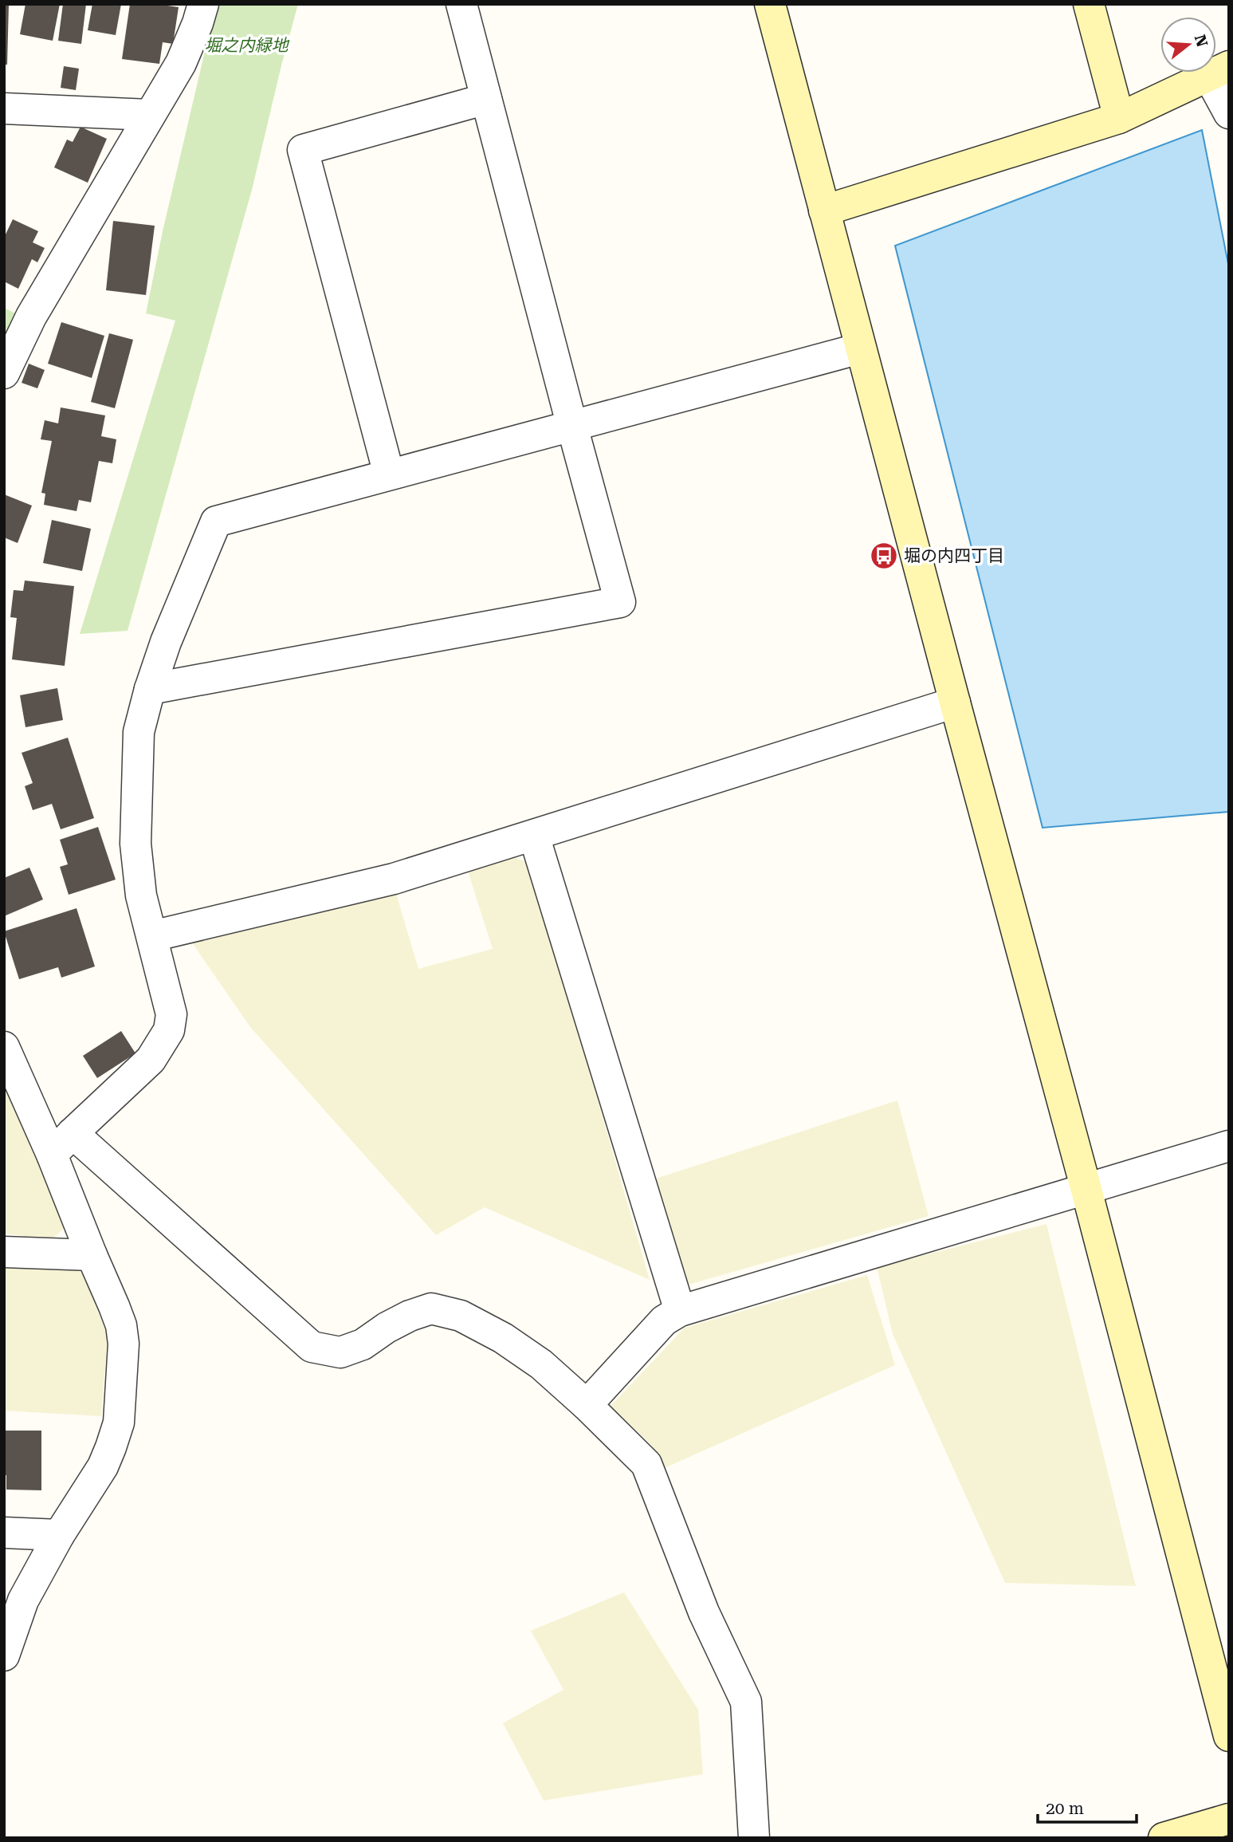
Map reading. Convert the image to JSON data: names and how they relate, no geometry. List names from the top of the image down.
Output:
{
  "parks": ["堀之内緑地"],
  "places": {
    "bus stop": ["堀の内四丁目"]
  },
  "scale_bar": "20 m",
  "north": "right"
}
